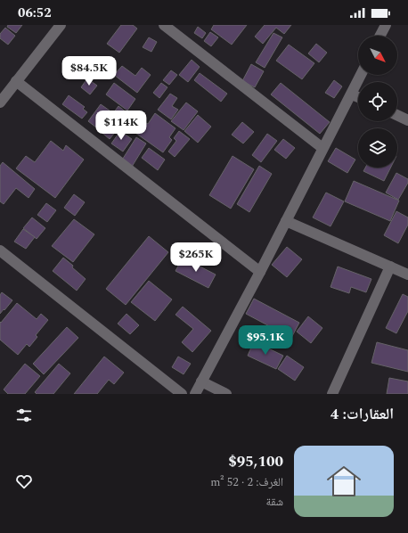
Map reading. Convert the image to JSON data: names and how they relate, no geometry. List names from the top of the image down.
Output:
{
  "north": "bottom right",
  "page": {
    "status": "06:52",
    "price": [
      "$84.5K",
      "$114K",
      "$265K",
      "$95.1K"
    ],
    "heading": "العقارات: 4",
    "list": [
      {
        "name": "$95,100",
        "note": "الغرف: 2 · 52 m² · شقة"
      }
    ]
  }
}
